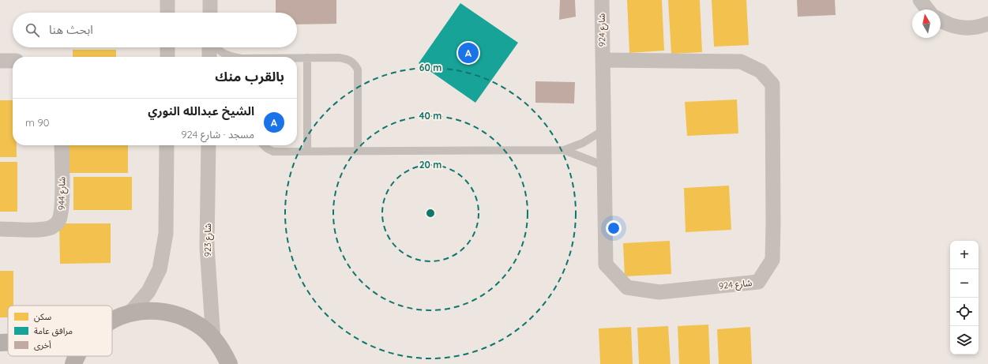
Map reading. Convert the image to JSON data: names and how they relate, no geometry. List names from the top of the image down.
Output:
{
  "streets": {
    "street": ["شارع 924", "شارع 944", "شارع 923"]
  },
  "legend": ["سكن", "مرافق عامة", "أخرى"],
  "north": "top",
  "page": {
    "search": "ابحث هنا",
    "pins": "A",
    "heading": "بالقرب منك",
    "list": [
      {
        "mark": "A",
        "name": "الشيخ عبدالله النوري",
        "note": "مسجد · شارع 924",
        "value": "90 m"
      }
    ],
    "map_buttons": ["+", "−"]
  },
  "rings": ["60 m", "40 m", "20 m"]
}
